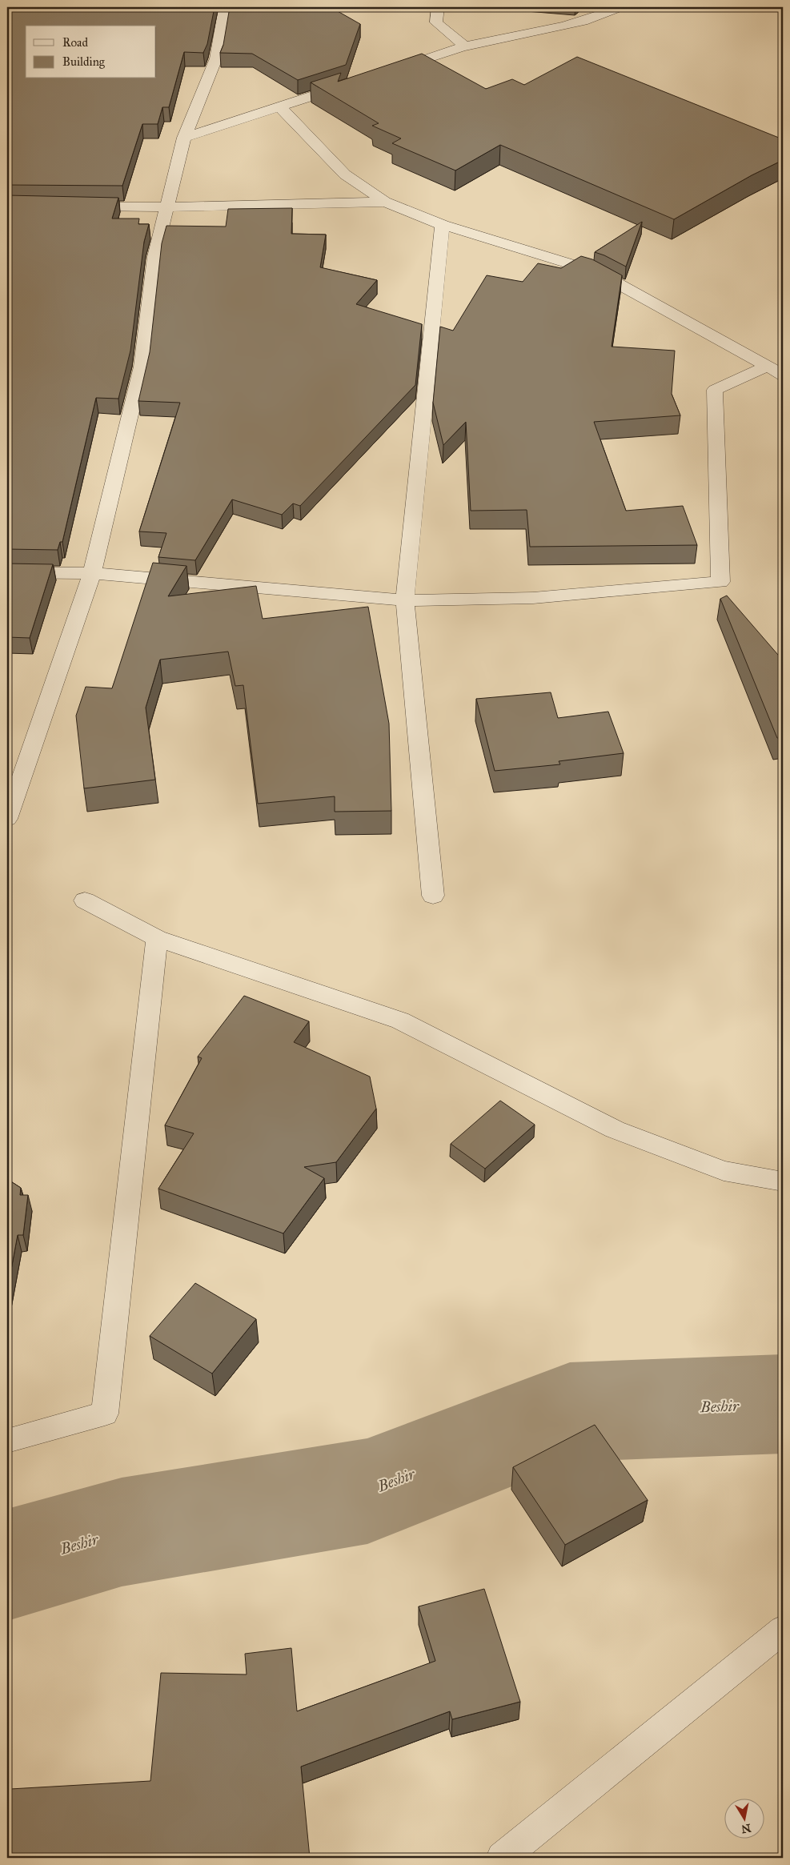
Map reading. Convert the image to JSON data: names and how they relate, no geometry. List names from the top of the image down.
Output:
{
  "water": ["Beshir"],
  "legend": ["Road", "Building"],
  "north": "bottom"
}
